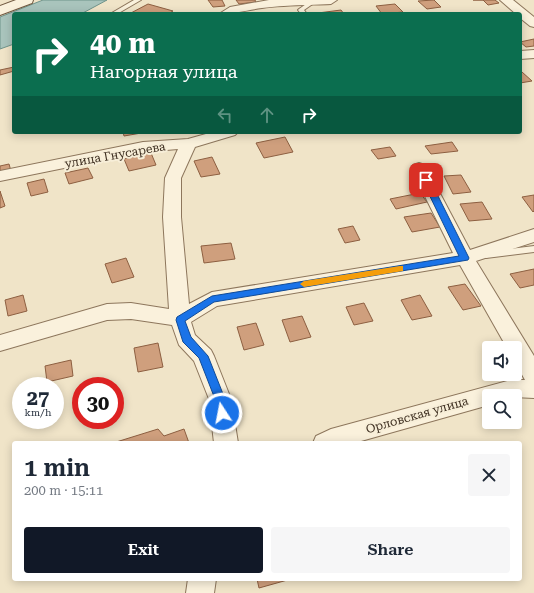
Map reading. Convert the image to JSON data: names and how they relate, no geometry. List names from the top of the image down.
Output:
{
  "streets": {
    "street": ["улица Гнусарева", "Орловская улица"]
  },
  "page": {
    "turn": ["40 m", "Нагорная улица"],
    "speed": "27 km/h",
    "limit": "30",
    "heading": ["1 min", "200 m · 15:11"],
    "buttons": ["Exit", "Share"]
  }
}
